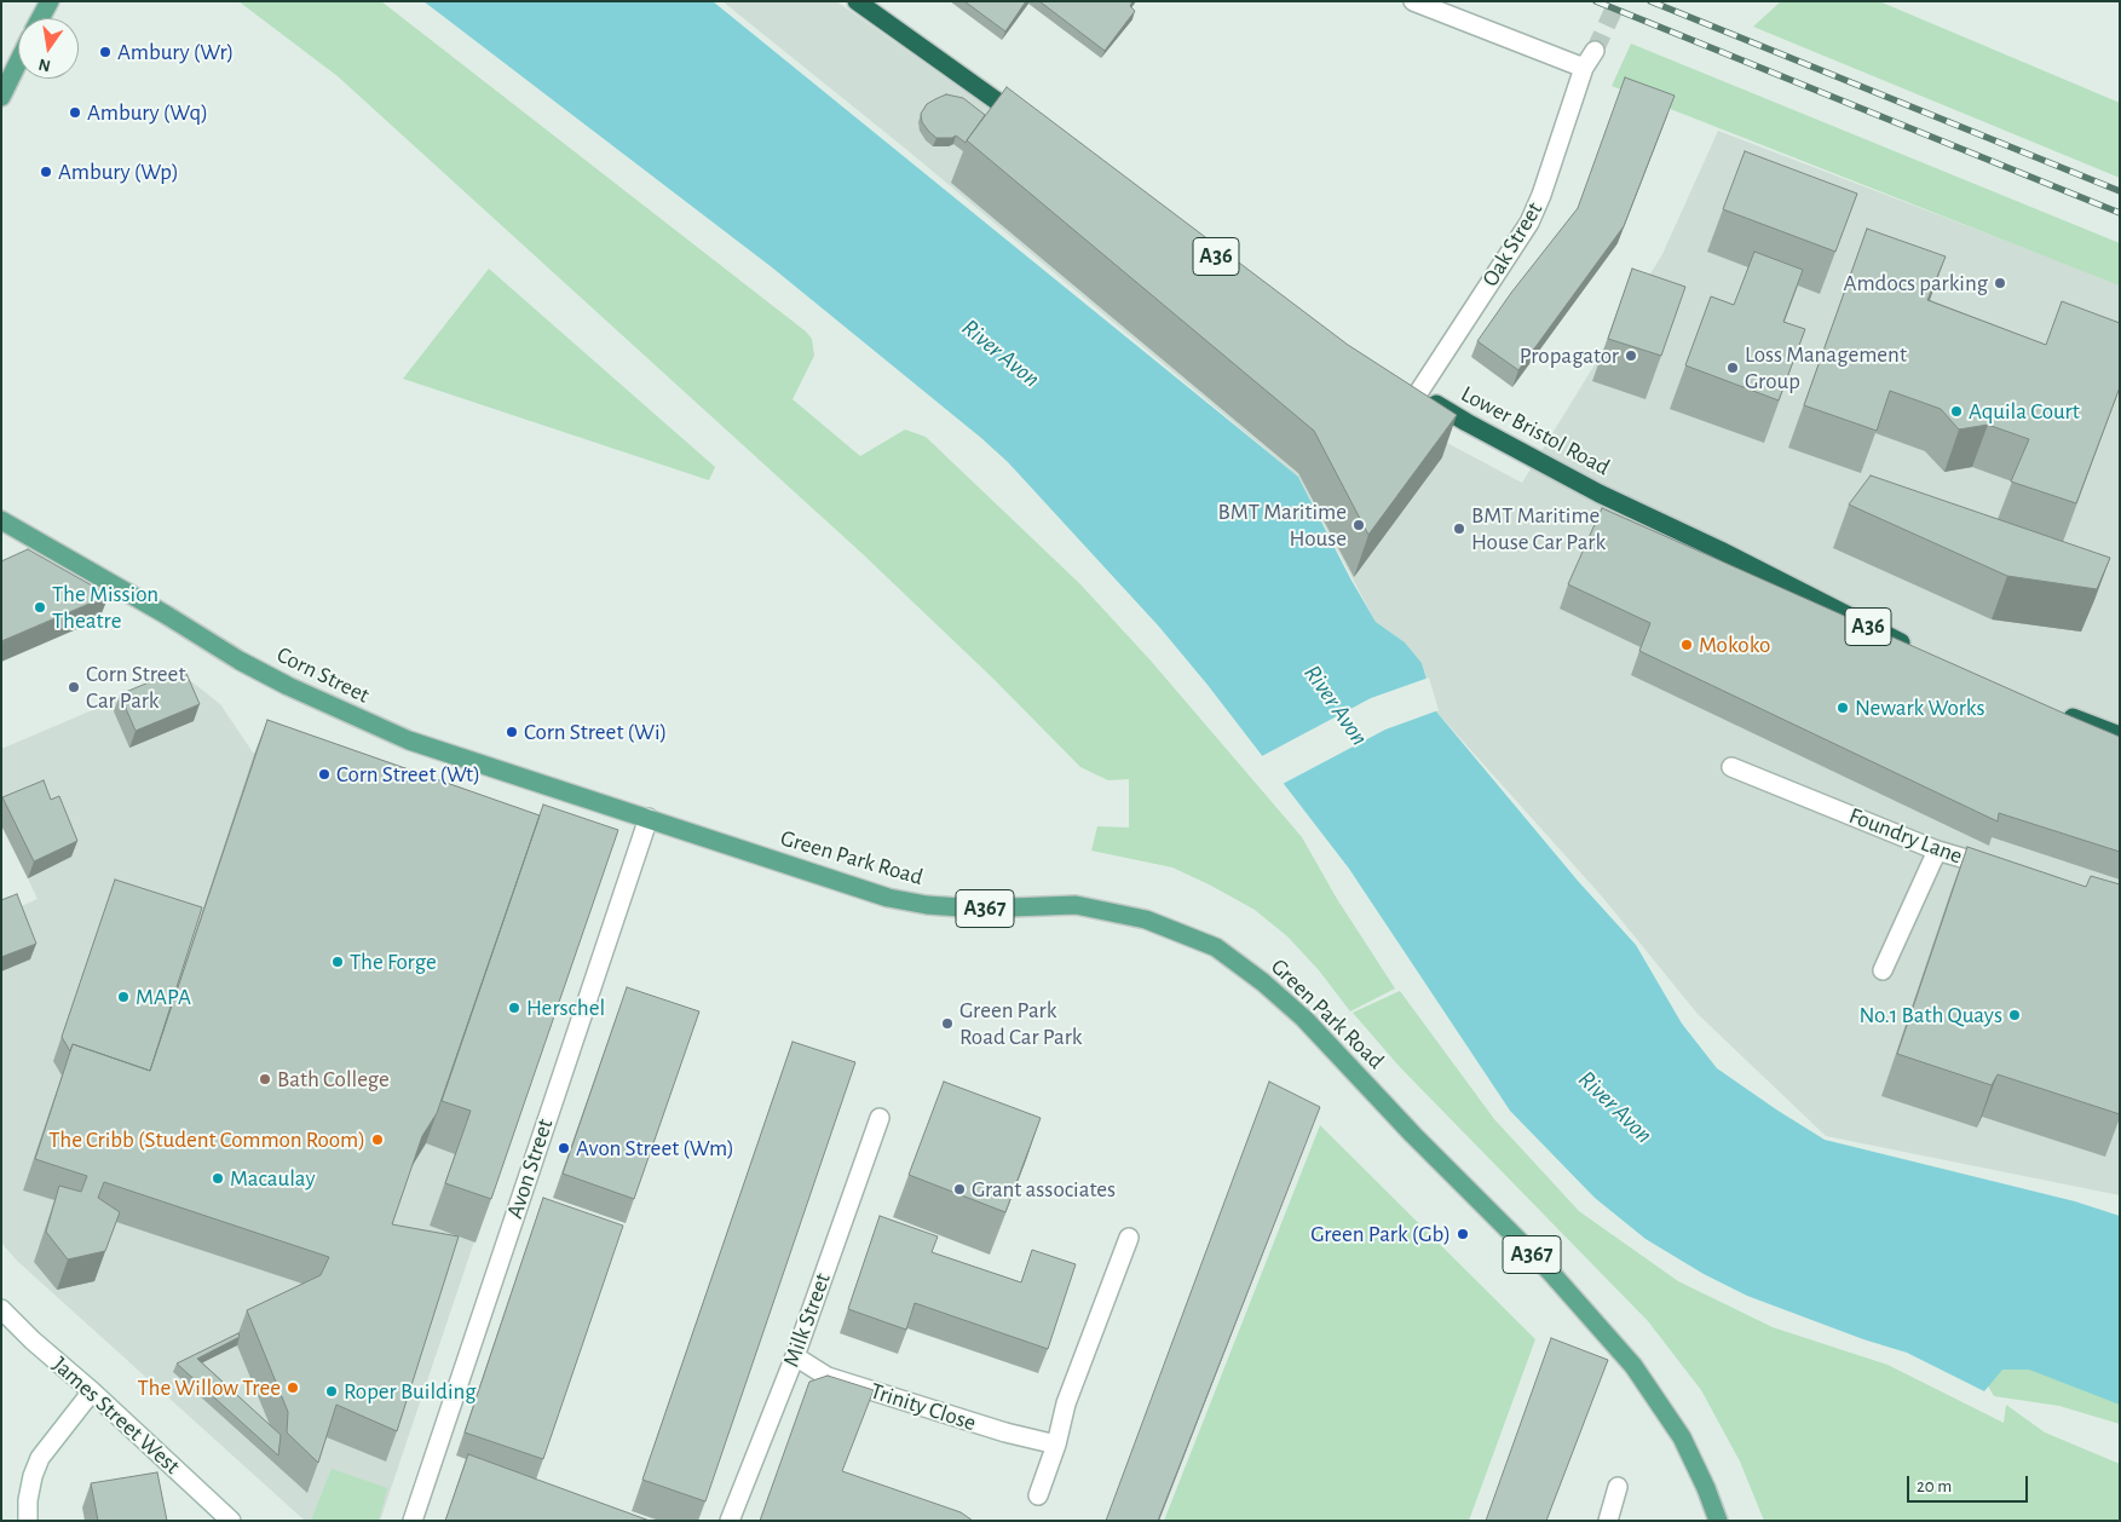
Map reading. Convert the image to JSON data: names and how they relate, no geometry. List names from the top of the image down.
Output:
{
  "streets": {
    "highway": ["A36", "Lower Bristol Road"],
    "main road": ["Corn Street", "Green Park Road", "A367"],
    "street": [
      "Oak Street",
      "Foundry Lane",
      "Avon Street",
      "Milk Street",
      "Trinity Close",
      "James Street West"
    ]
  },
  "crossings": [
    ["Oak Street", "Lower Bristol Road"],
    ["Corn Street", "Green Park Road"],
    ["Corn Street", "Avon Street"],
    ["Green Park Road", "Avon Street"],
    ["Milk Street", "Trinity Close"]
  ],
  "water": ["River Avon"],
  "places": [
    "Ambury (Wr)",
    "Ambury (Wq)",
    "Ambury (Wp)",
    "Amdocs parking",
    "Propagator",
    "Loss Management Group",
    "Aquila Court",
    "BMT Maritime House",
    "BMT Maritime House Car Park",
    "The Mission Theatre",
    "Mokoko",
    "Corn Street Car Park",
    "Newark Works",
    "Corn Street (Wi)",
    "Corn Street (Wt)",
    "The Forge",
    "MAPA",
    "Herschel",
    "No.1 Bath Quays",
    "Green Park Road Car Park",
    "Bath College",
    "The Cribb (Student Common Room)",
    "Avon Street (Wm)",
    "Macaulay",
    "Grant associates",
    "Green Park (Gb)",
    "The Willow Tree",
    "Roper Building"
  ],
  "scale_bar": "20 m",
  "north": "bottom"
}
